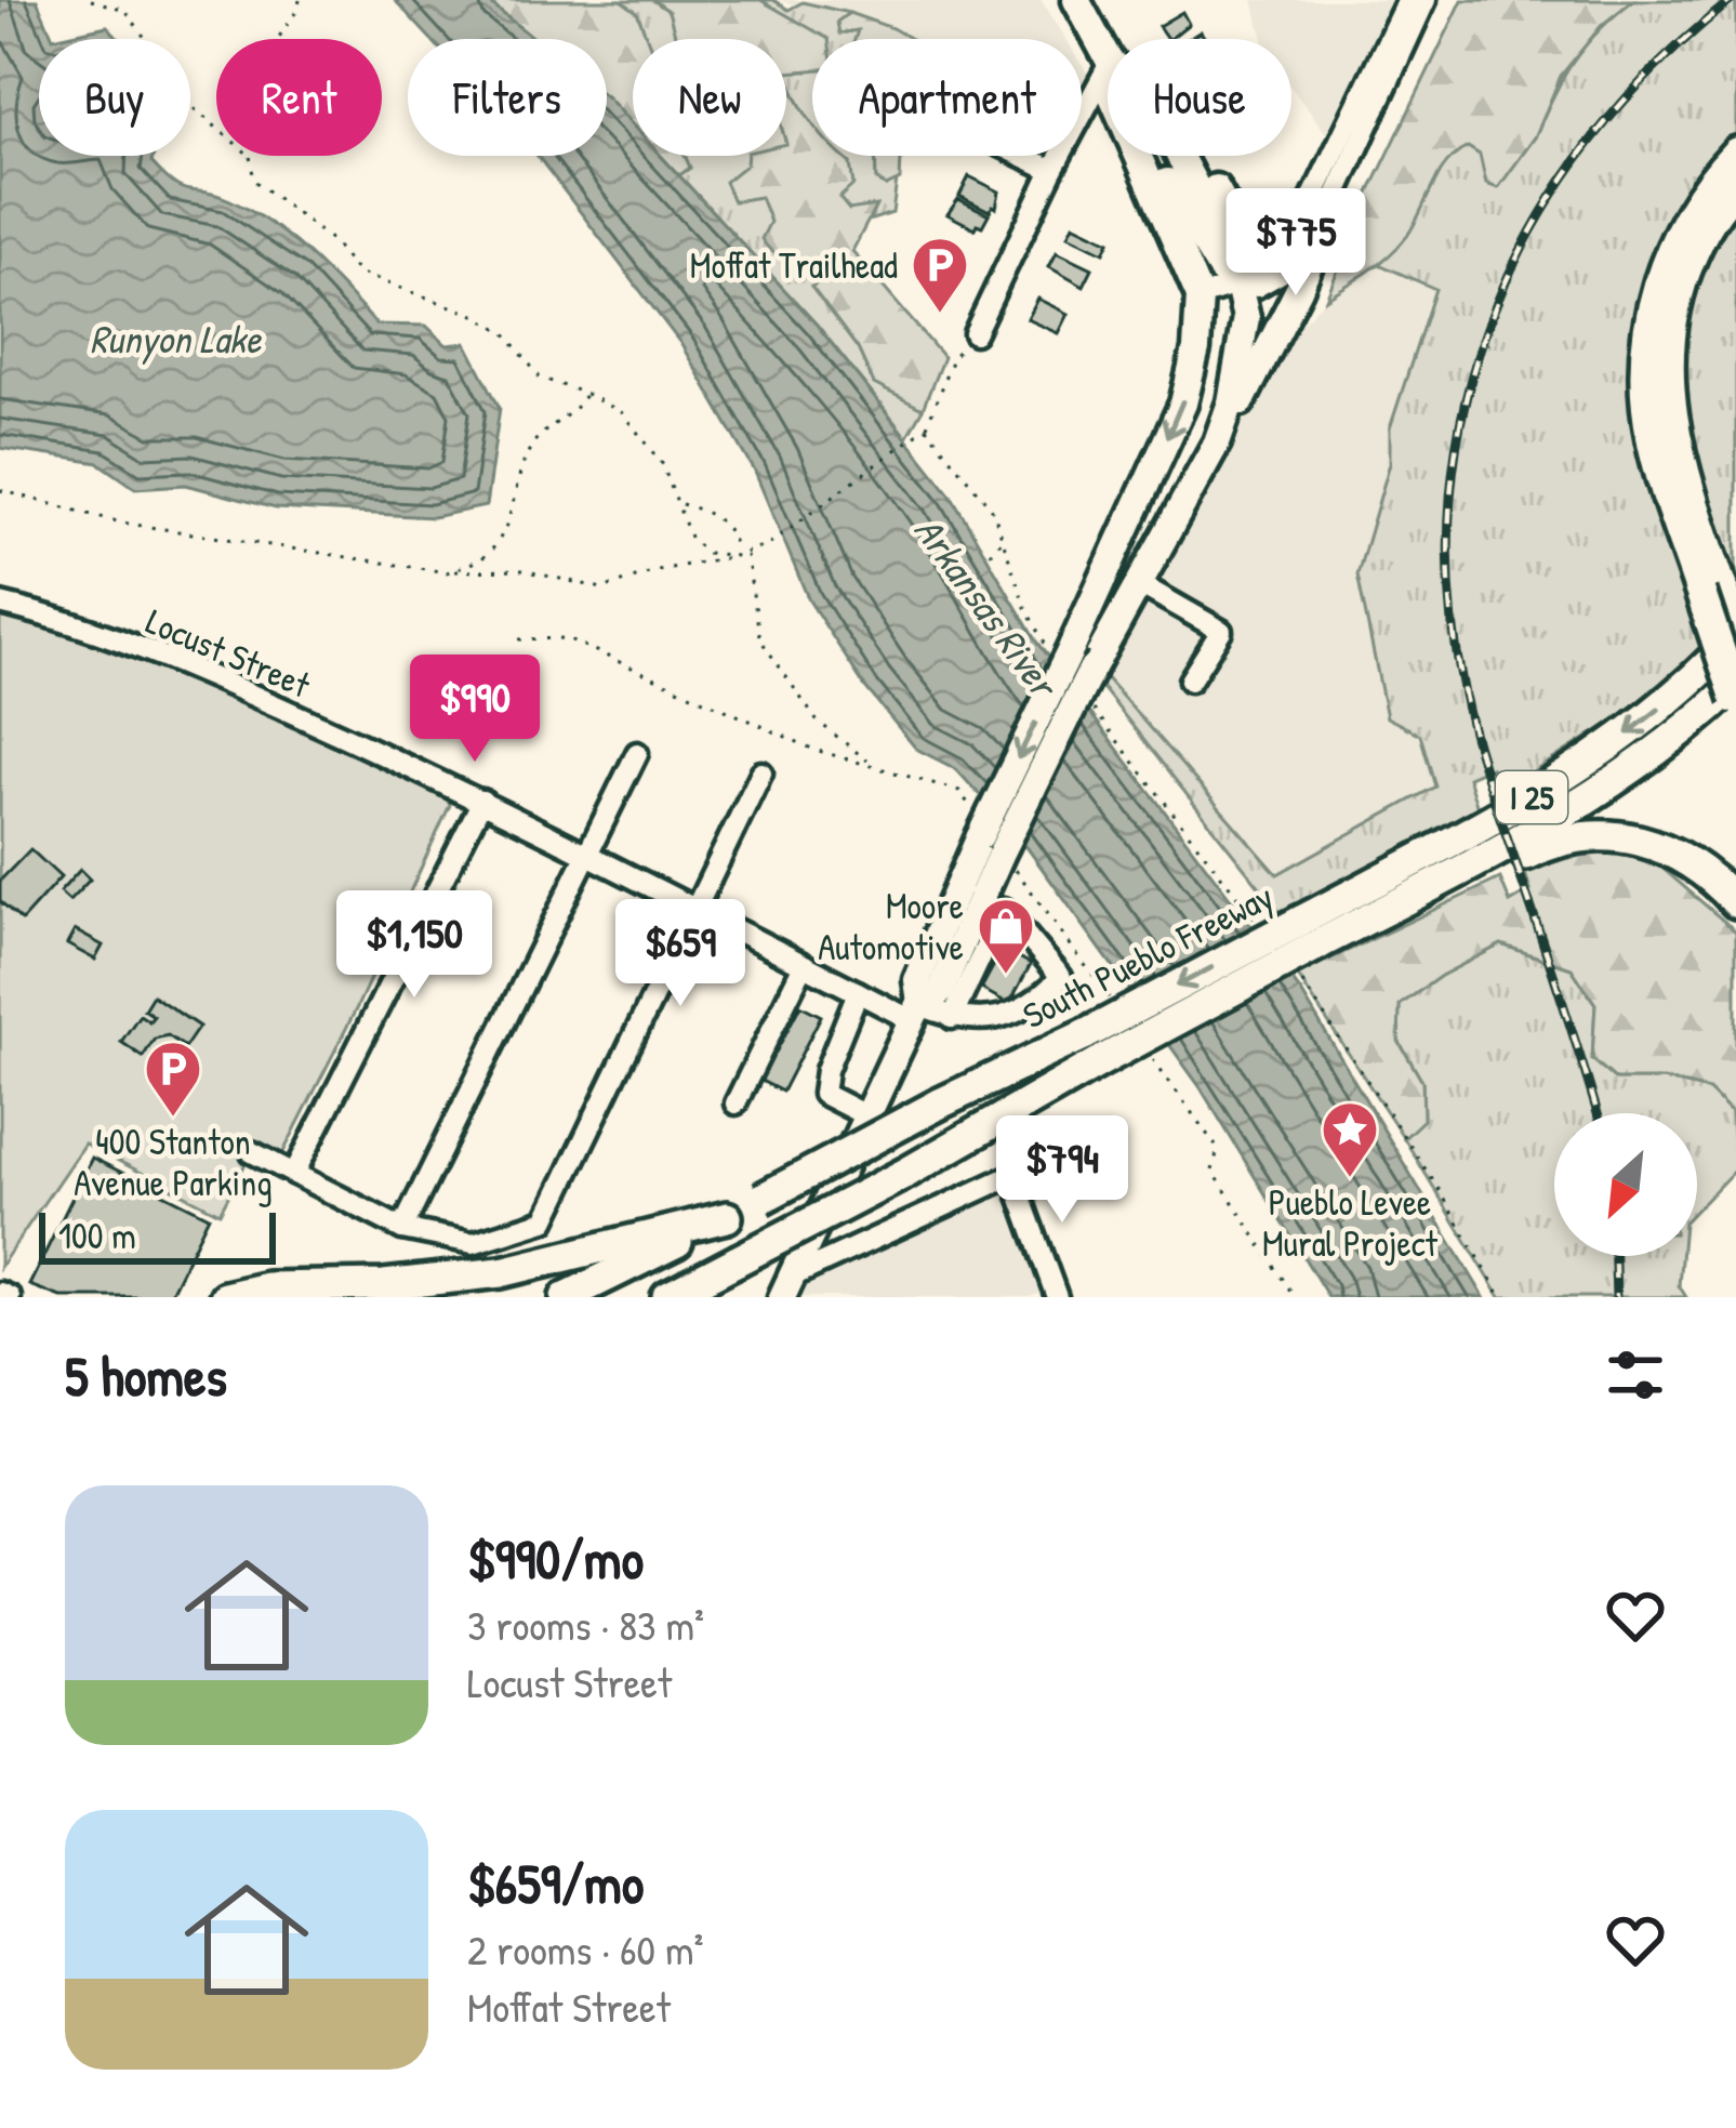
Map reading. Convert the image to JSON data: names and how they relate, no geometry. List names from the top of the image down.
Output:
{
  "streets": {
    "highway": ["I 25", "South Pueblo Freeway"],
    "street": ["Locust Street"]
  },
  "water": ["Runyon Lake", "Arkansas River"],
  "places": {
    "parking": ["Moffat Trailhead", "400 Stanton Avenue Parking"],
    "shop": ["Moore Automotive"],
    "place": ["Pueblo Levee Mural Project"]
  },
  "scale_bar": "100 m",
  "north": "bottom left",
  "page": {
    "chip": [
      "Buy",
      "Rent",
      "Filters",
      "New",
      "Apartment",
      "House"
    ],
    "price": [
      "$775",
      "$990",
      "$1,150",
      "$659",
      "$794"
    ],
    "scale": "100 m",
    "heading": "5 homes",
    "list": [
      {
        "name": "$990/mo",
        "note": "3 rooms · 83 m² · Locust Street"
      },
      {
        "name": "$659/mo",
        "note": "2 rooms · 60 m² · Moffat Street"
      }
    ]
  }
}
